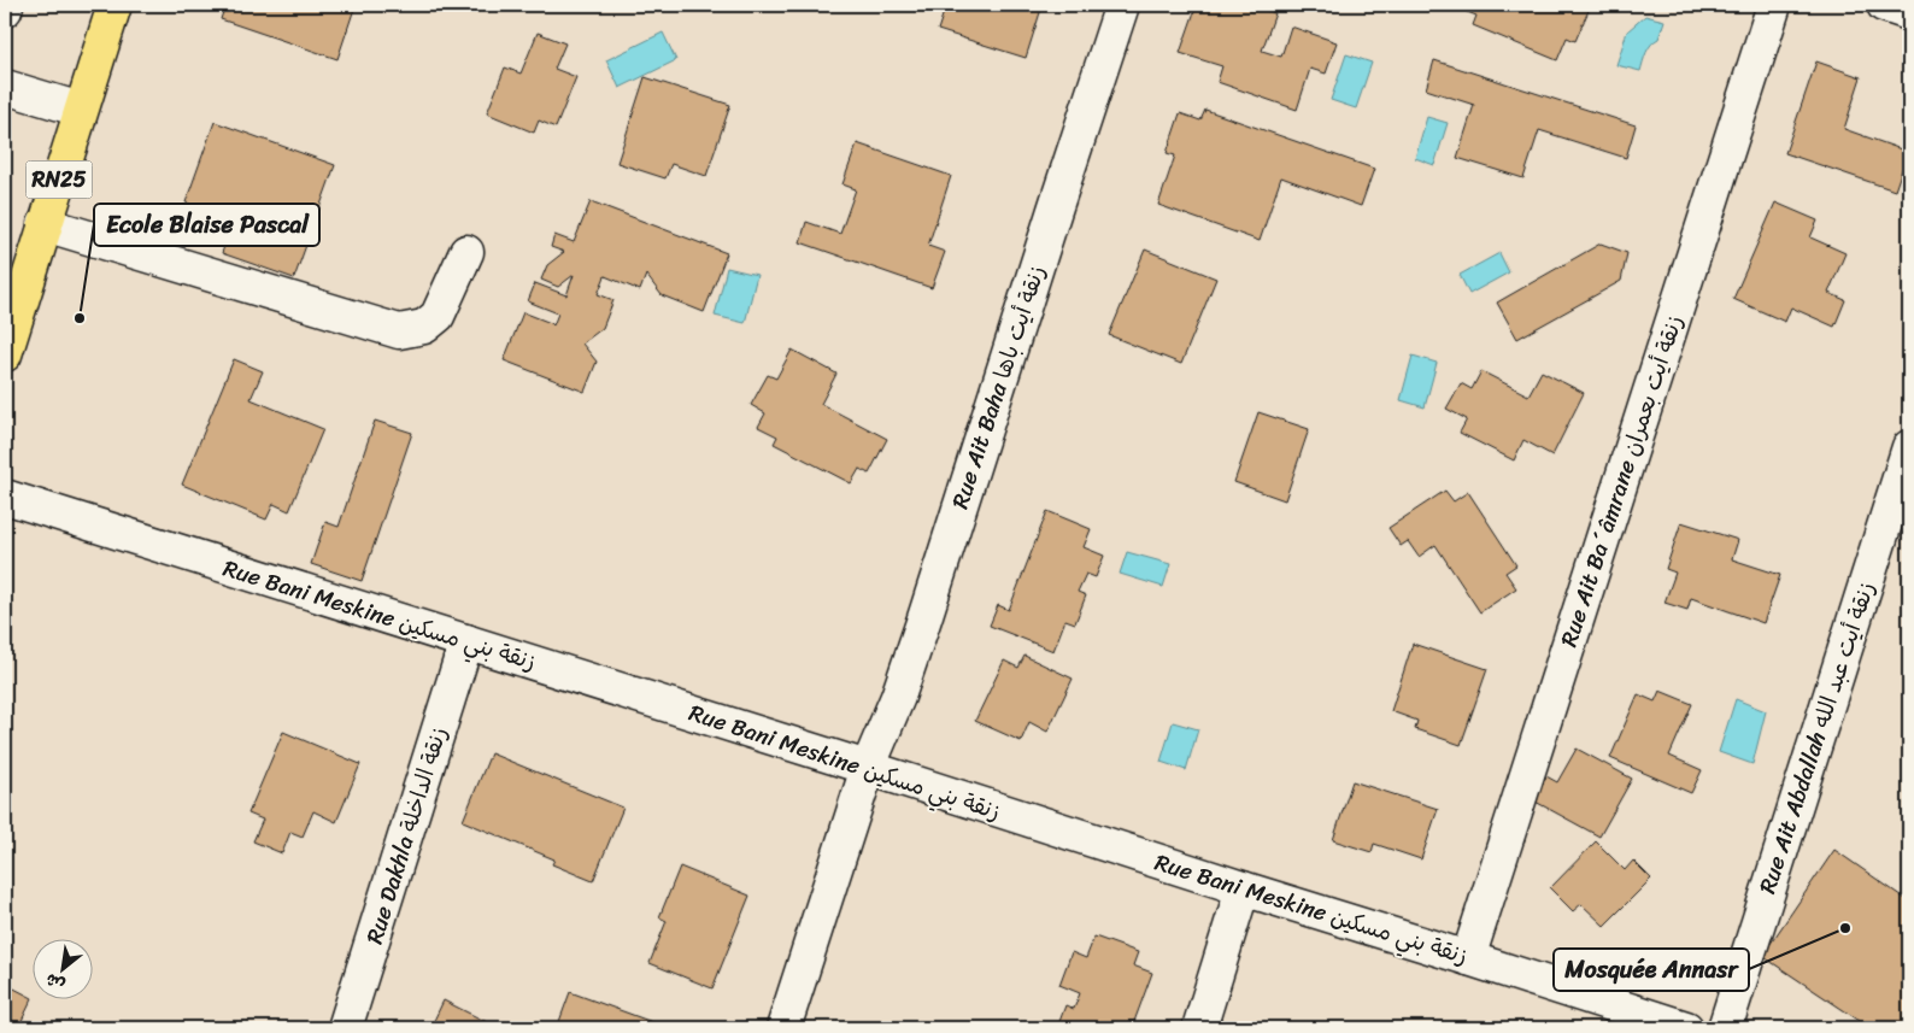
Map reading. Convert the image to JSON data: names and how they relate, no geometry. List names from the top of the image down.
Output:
{
  "streets": {
    "main road": ["RN25"],
    "street": [
      "Rue Ait Baha زنقة أيت باها",
      "Rue Ait Ba´âmrane زنقة أيت بعمران",
      "Rue Bani Meskine زنقة بني مسكين",
      "Rue Ait Abdallah زنقة أيت عبد الله",
      "Rue Dakhla زنقة الداخلة"
    ]
  },
  "crossings": [
    ["Rue Ait Baha زنقة أيت باها", "Rue Bani Meskine زنقة بني مسكين"],
    ["Rue Ait Ba´âmrane زنقة أيت بعمران", "Rue Bani Meskine زنقة بني مسكين"],
    ["Rue Bani Meskine زنقة بني مسكين", "Rue Dakhla زنقة الداخلة"]
  ],
  "places": ["Ecole Blaise Pascal", "Mosquée Annasr"],
  "north": "bottom left"
}
